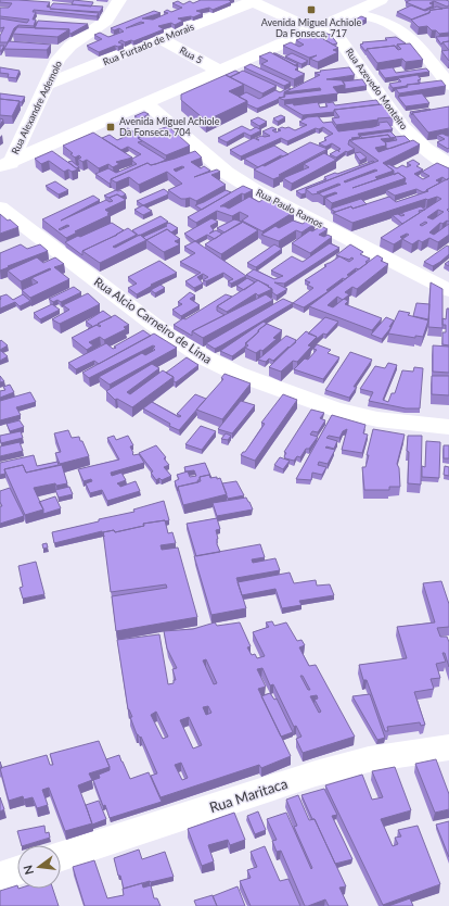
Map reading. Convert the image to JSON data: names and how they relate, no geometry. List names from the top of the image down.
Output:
{
  "streets": {
    "street": [
      "Rua Furtado de Morais",
      "Rua 5",
      "Rua Azevedo Monteiro",
      "Rua Alexandre Ademolo",
      "Rua Paulo Ramos",
      "Rua Alcio Carneiro de Lima",
      "Rua Maritaca"
    ]
  },
  "crossings": [
    ["Rua Furtado de Morais", "Rua 5"],
    ["Rua Furtado de Morais", "Rua Alexandre Ademolo"]
  ],
  "places": {
    "transit": ["Avenida Miguel Achiole Da Fonseca, 717", "Avenida Miguel Achiole Da Fonseca, 704"]
  },
  "north": "left"
}
